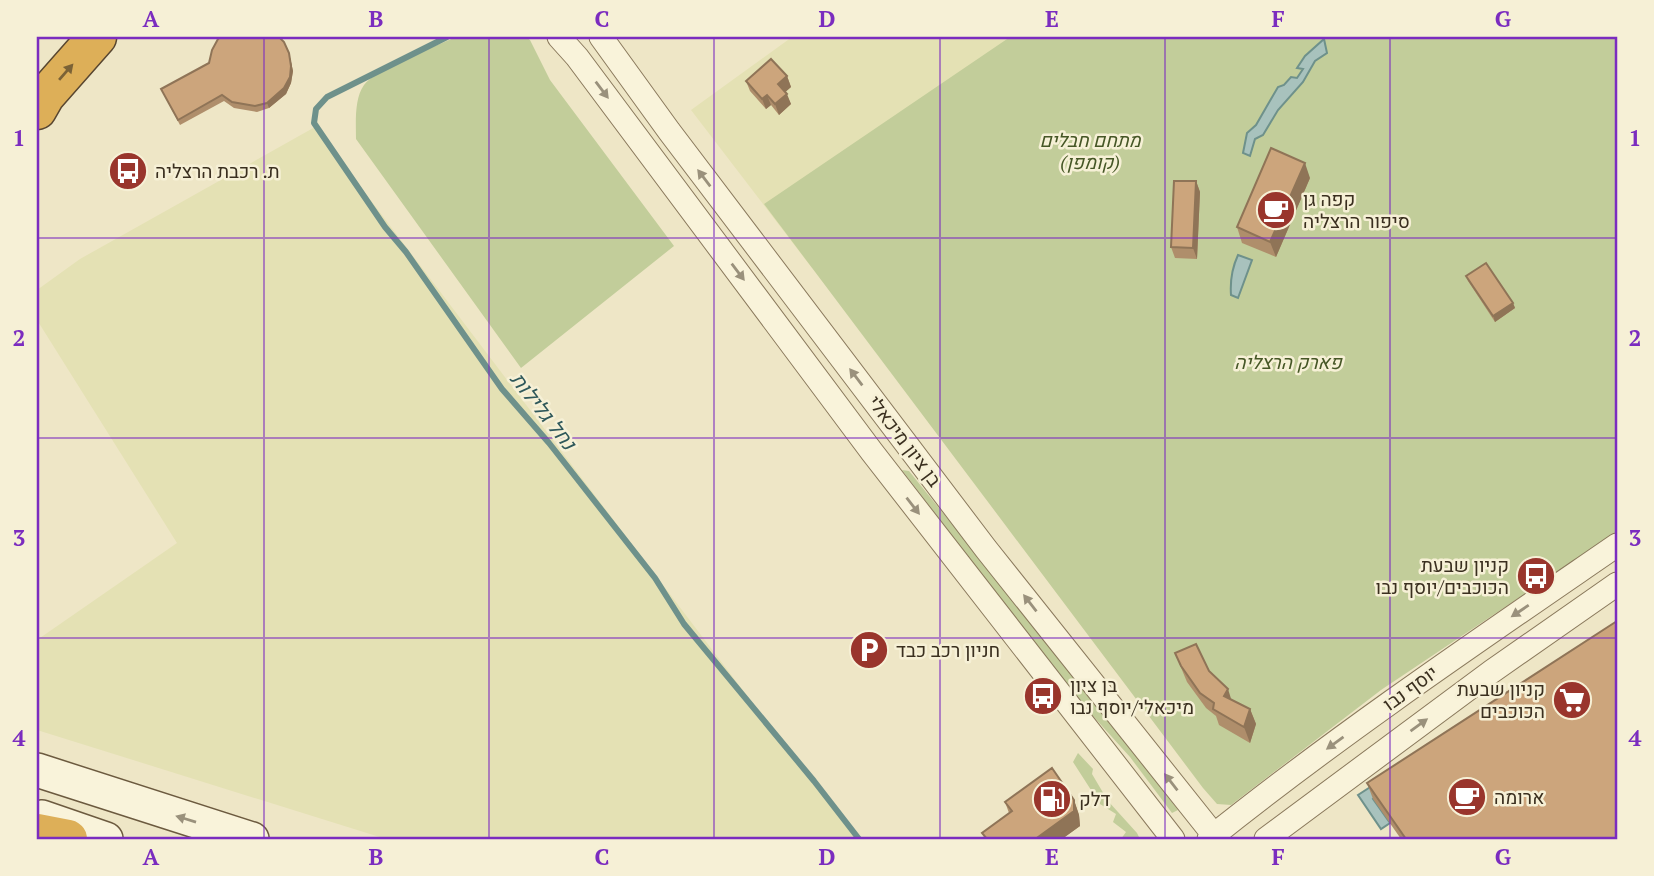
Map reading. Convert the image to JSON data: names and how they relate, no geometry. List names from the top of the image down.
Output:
{
  "streets": {
    "street": ["בן ציון מיכאלי", "יוסף נבו"]
  },
  "crossings": [
    ["בן ציון מיכאלי", "יוסף נבו"]
  ],
  "water": ["נחל גלילות"],
  "parks": ["מתחם חבלים (קומפן)", "פארק הרצליה"],
  "places": {
    "bus stop": ["ת. רכבת הרצליה", "קניון שבעת הכוכבים/יוסף נבו", "בן ציון מיכאלי/יוסף נבו"],
    "cafe": ["קפה גן סיפור הרצליה", "ארומה"],
    "parking": ["חניון רכב כבד"],
    "supermarket": ["קניון שבעת הכוכבים"],
    "fuel station": ["דלק"]
  },
  "grid": {
    "columns": [
      "A",
      "B",
      "C",
      "D",
      "E",
      "F",
      "G"
    ],
    "rows": [
      "1",
      "2",
      "3",
      "4"
    ]
  }
}
